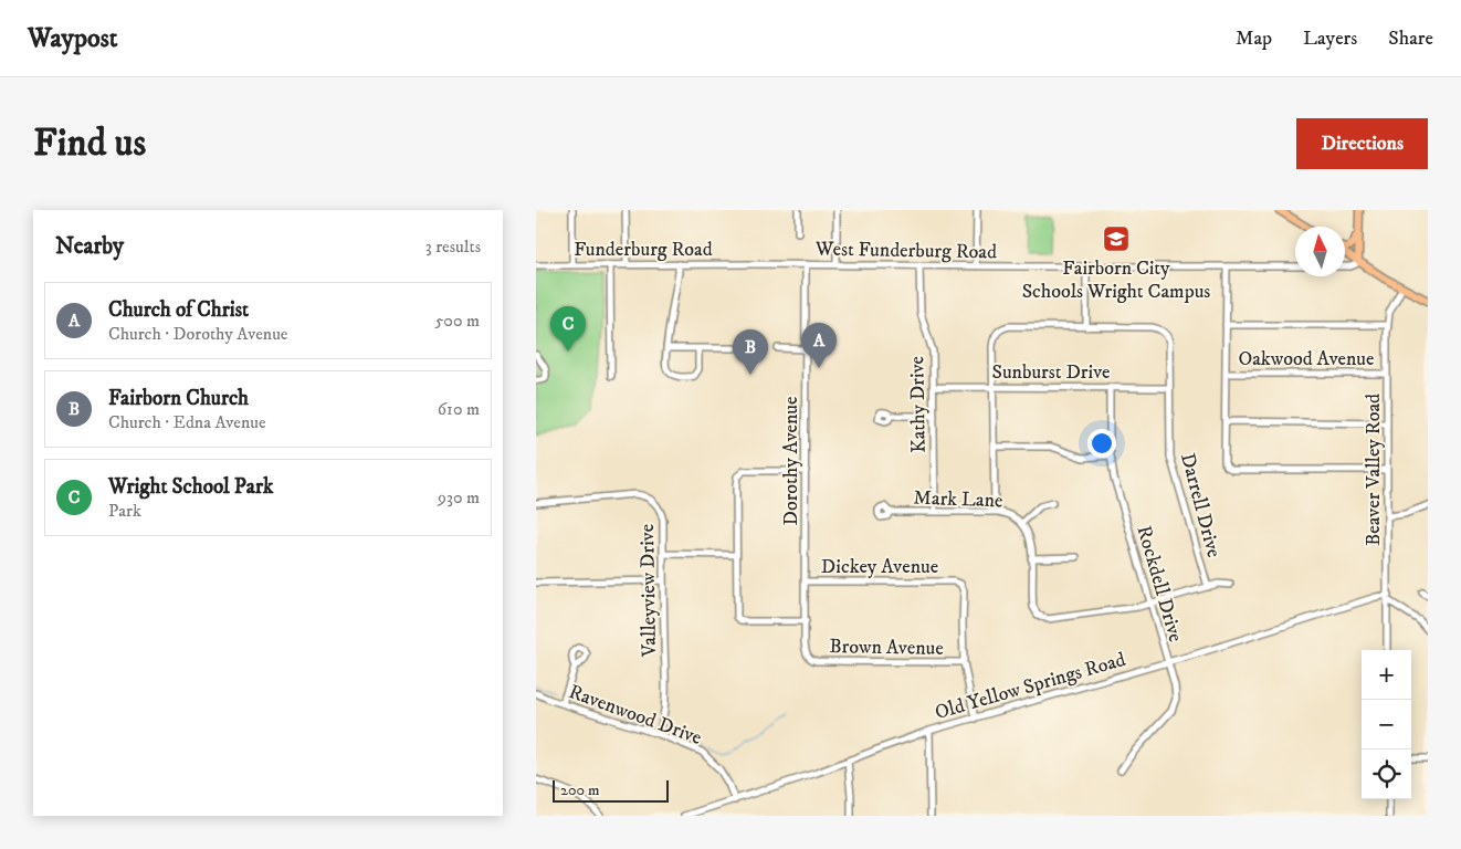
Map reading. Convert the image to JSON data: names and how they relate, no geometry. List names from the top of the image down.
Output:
{
  "streets": {
    "street": [
      "Funderburg Road",
      "West Funderburg Road",
      "Oakwood Avenue",
      "Sunburst Drive",
      "Kathy Drive",
      "Dorothy Avenue",
      "Beaver Valley Road",
      "Mark Lane",
      "Darrell Drive",
      "Dickey Avenue",
      "Rockdell Drive",
      "Valleyview Drive",
      "Brown Avenue",
      "Old Yellow Springs Road",
      "Ravenwood Drive"
    ]
  },
  "crossings": [
    ["Funderburg Road", "West Funderburg Road"],
    ["West Funderburg Road", "Kathy Drive"],
    ["West Funderburg Road", "Dorothy Avenue"],
    ["Oakwood Avenue", "Beaver Valley Road"],
    ["Sunburst Drive", "Kathy Drive"],
    ["Sunburst Drive", "Darrell Drive"],
    ["Sunburst Drive", "Rockdell Drive"],
    ["Kathy Drive", "Mark Lane"],
    ["Dorothy Avenue", "Dickey Avenue"],
    ["Dorothy Avenue", "Brown Avenue"],
    ["Beaver Valley Road", "Old Yellow Springs Road"],
    ["Dickey Avenue", "Brown Avenue"],
    ["Rockdell Drive", "Old Yellow Springs Road"],
    ["Valleyview Drive", "Ravenwood Drive"],
    ["Old Yellow Springs Road", "Ravenwood Drive"]
  ],
  "places": {
    "school or university": ["Fairborn City Schools Wright Campus"]
  },
  "scale_bar": "200 m",
  "north": "top",
  "page": {
    "header": "Waypost",
    "nav": ["Map", "Layers", "Share"],
    "buttons": "Directions",
    "title": "Find us",
    "heading": ["Nearby", "3 results"],
    "list": [
      {
        "mark": "A",
        "name": "Church of Christ",
        "note": "Church · Dorothy Avenue",
        "value": "500 m"
      },
      {
        "mark": "B",
        "name": "Fairborn Church",
        "note": "Church · Edna Avenue",
        "value": "610 m"
      },
      {
        "mark": "C",
        "name": "Wright School Park",
        "note": "Park",
        "value": "930 m"
      }
    ],
    "pins": ["C", "A", "B"],
    "map_buttons": ["+", "−"],
    "scale": "200 m"
  }
}
